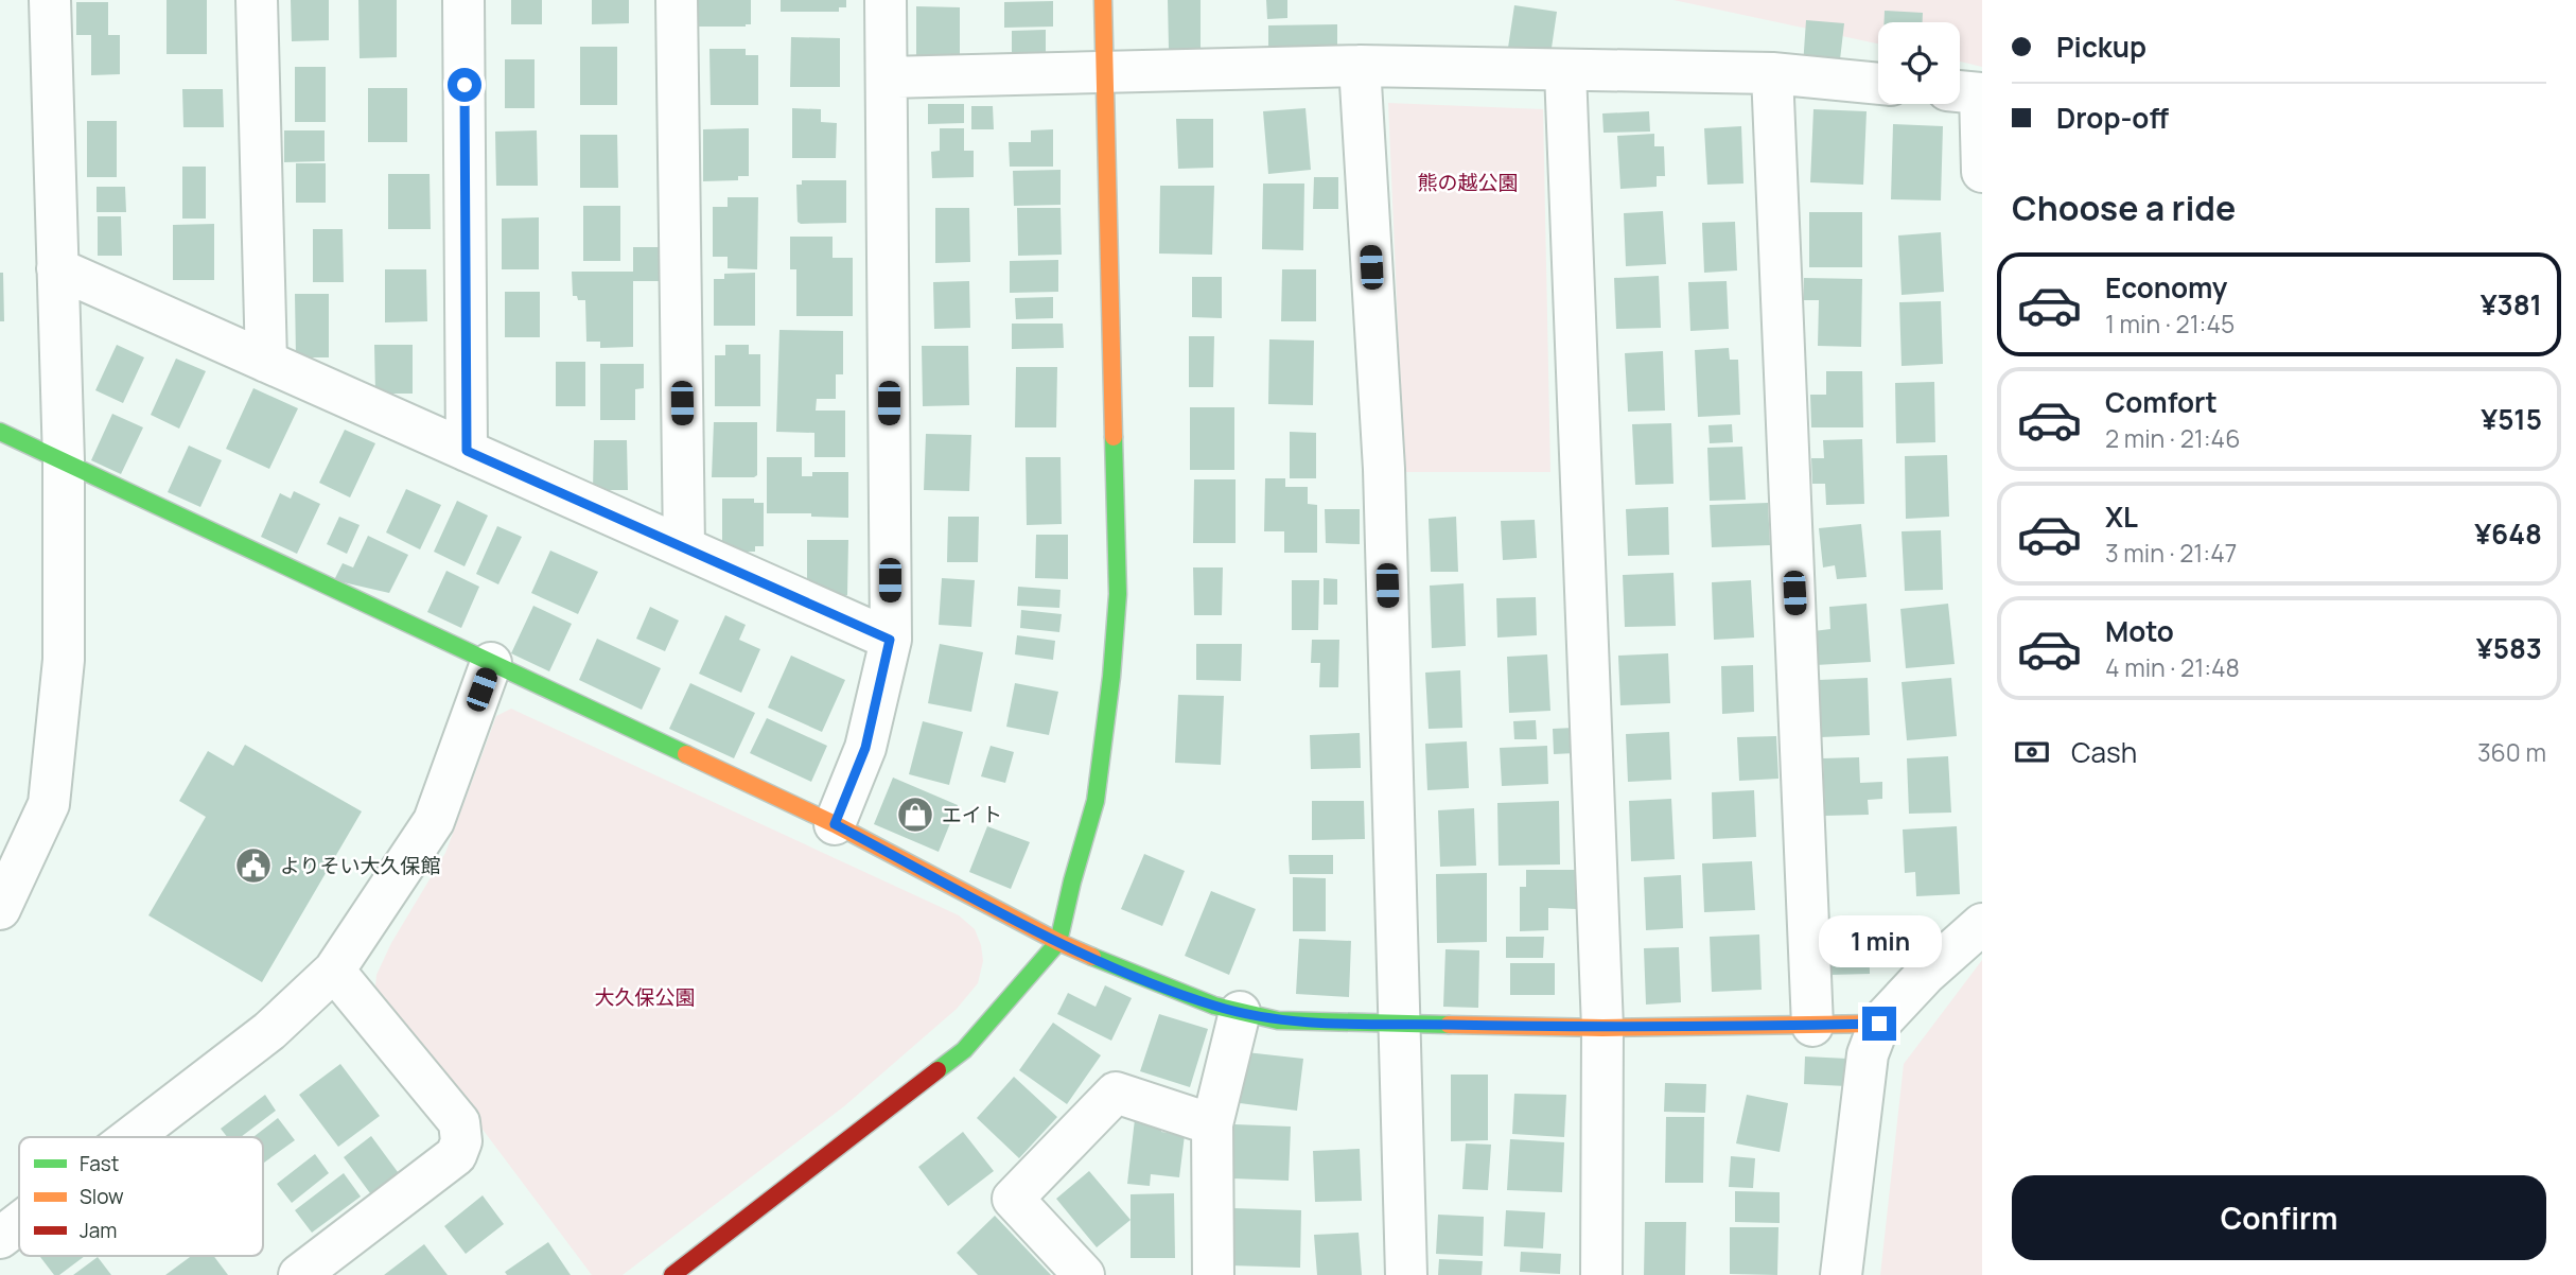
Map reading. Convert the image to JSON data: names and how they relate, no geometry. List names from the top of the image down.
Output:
{
  "parks": ["熊の越公園", "大久保公園"],
  "places": {
    "shop": ["エイト"],
    "public building": ["よりそい大久保館"]
  },
  "legend": ["Fast", "Slow", "Jam"],
  "page": {
    "banner": ["Pickup", "Drop-off"],
    "heading": "Choose a ride",
    "list": [
      {
        "name": "Economy",
        "note": "1 min · 21:45",
        "value": "¥381"
      },
      {
        "name": "Comfort",
        "note": "2 min · 21:46",
        "value": "¥515"
      },
      {
        "name": "XL",
        "note": "3 min · 21:47",
        "value": "¥648"
      },
      {
        "name": "Moto",
        "note": "4 min · 21:48",
        "value": "¥583"
      }
    ],
    "pay": ["Cash", "360 m"],
    "bubble": "1 min",
    "buttons": "Confirm"
  }
}
